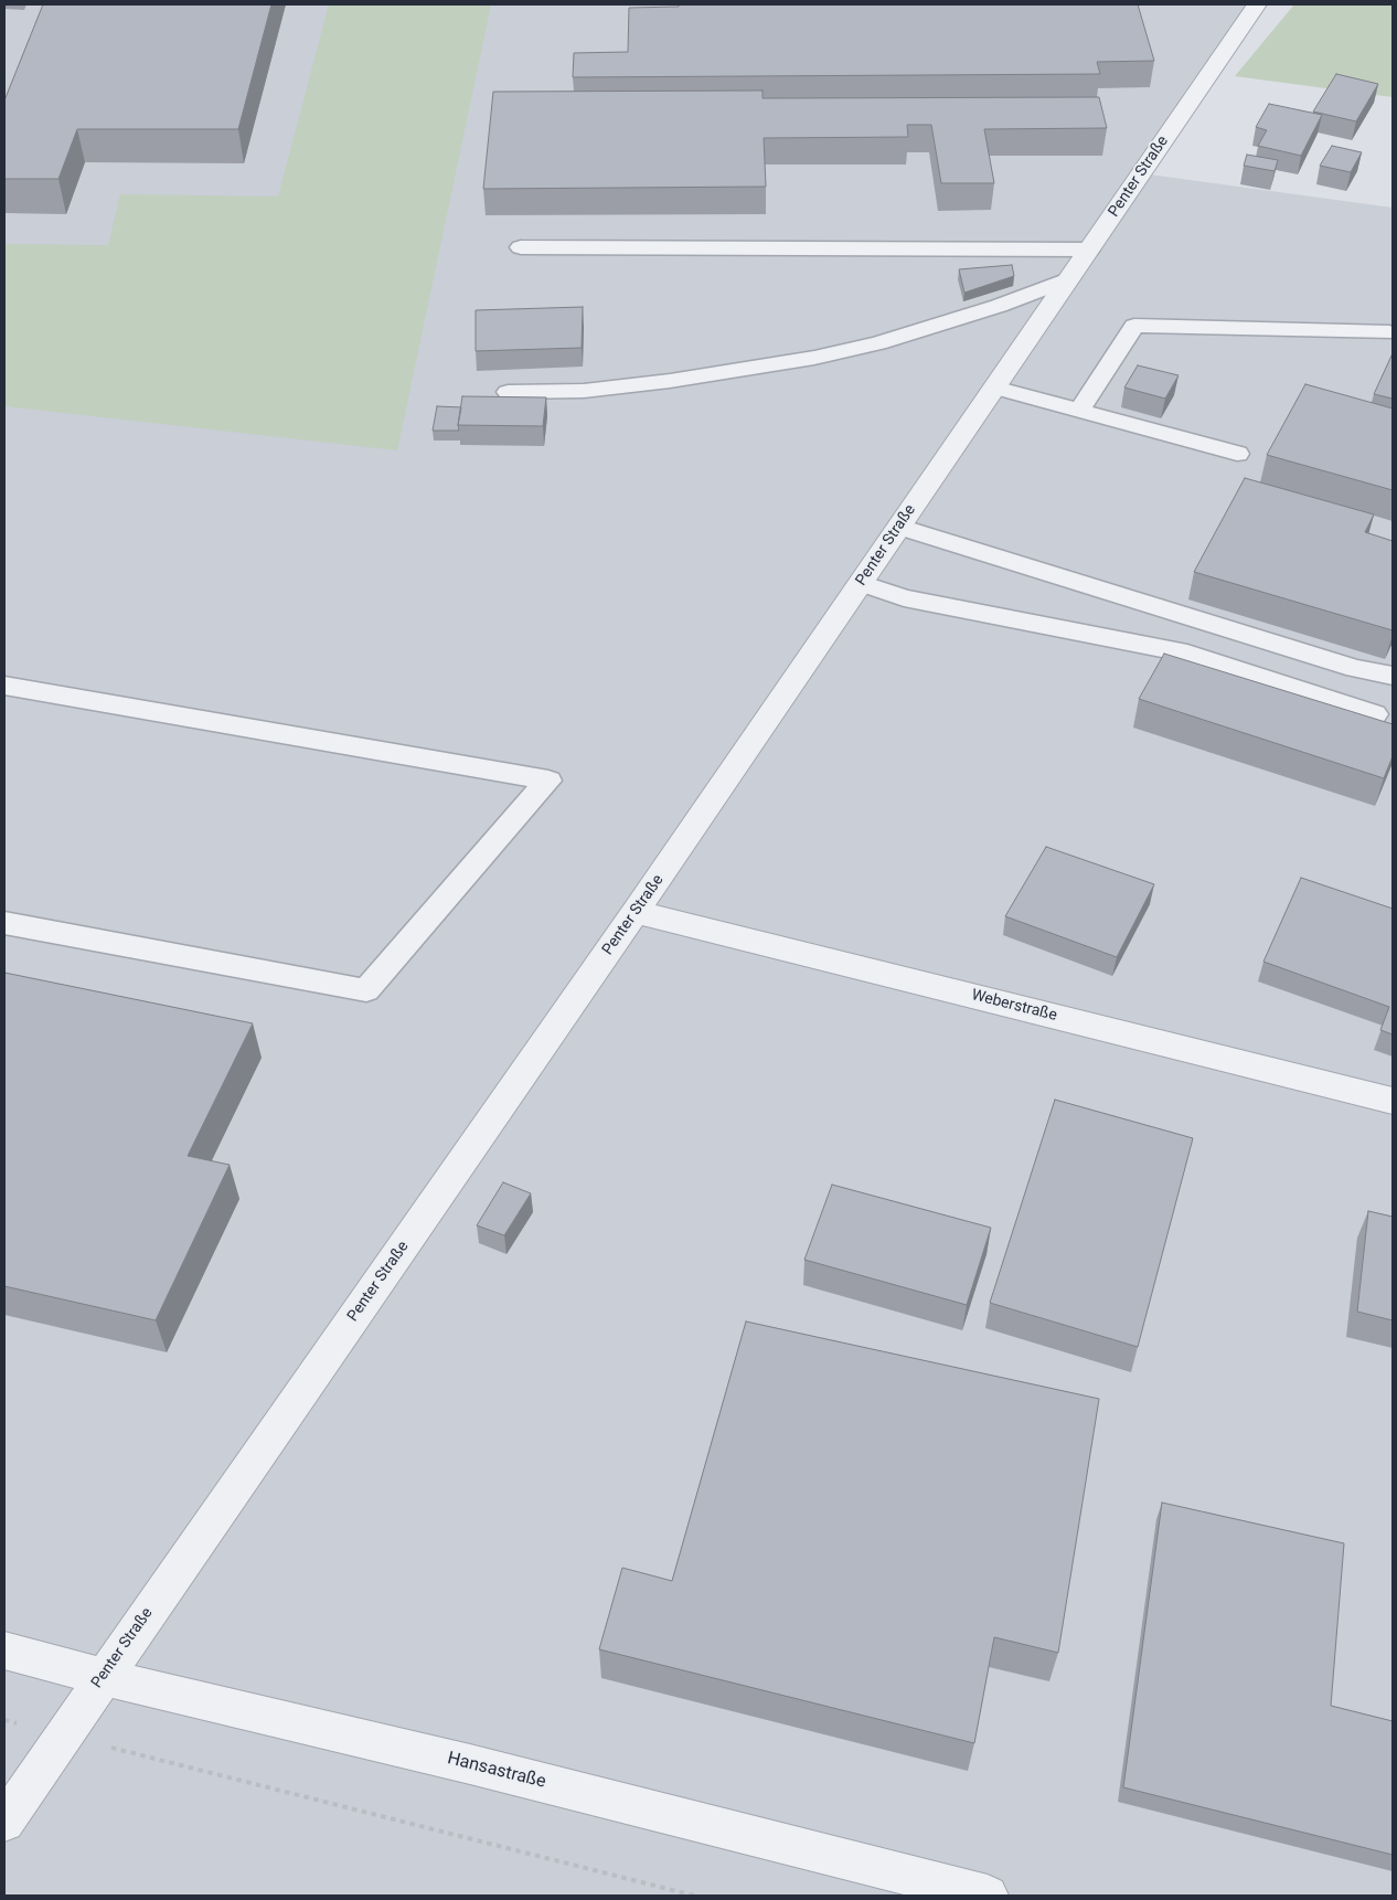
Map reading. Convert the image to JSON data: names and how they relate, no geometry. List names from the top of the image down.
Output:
{
  "streets": {
    "street": ["Penter Straße", "Weberstraße", "Hansastraße"]
  },
  "crossings": [
    ["Penter Straße", "Weberstraße"],
    ["Penter Straße", "Hansastraße"]
  ]
}
